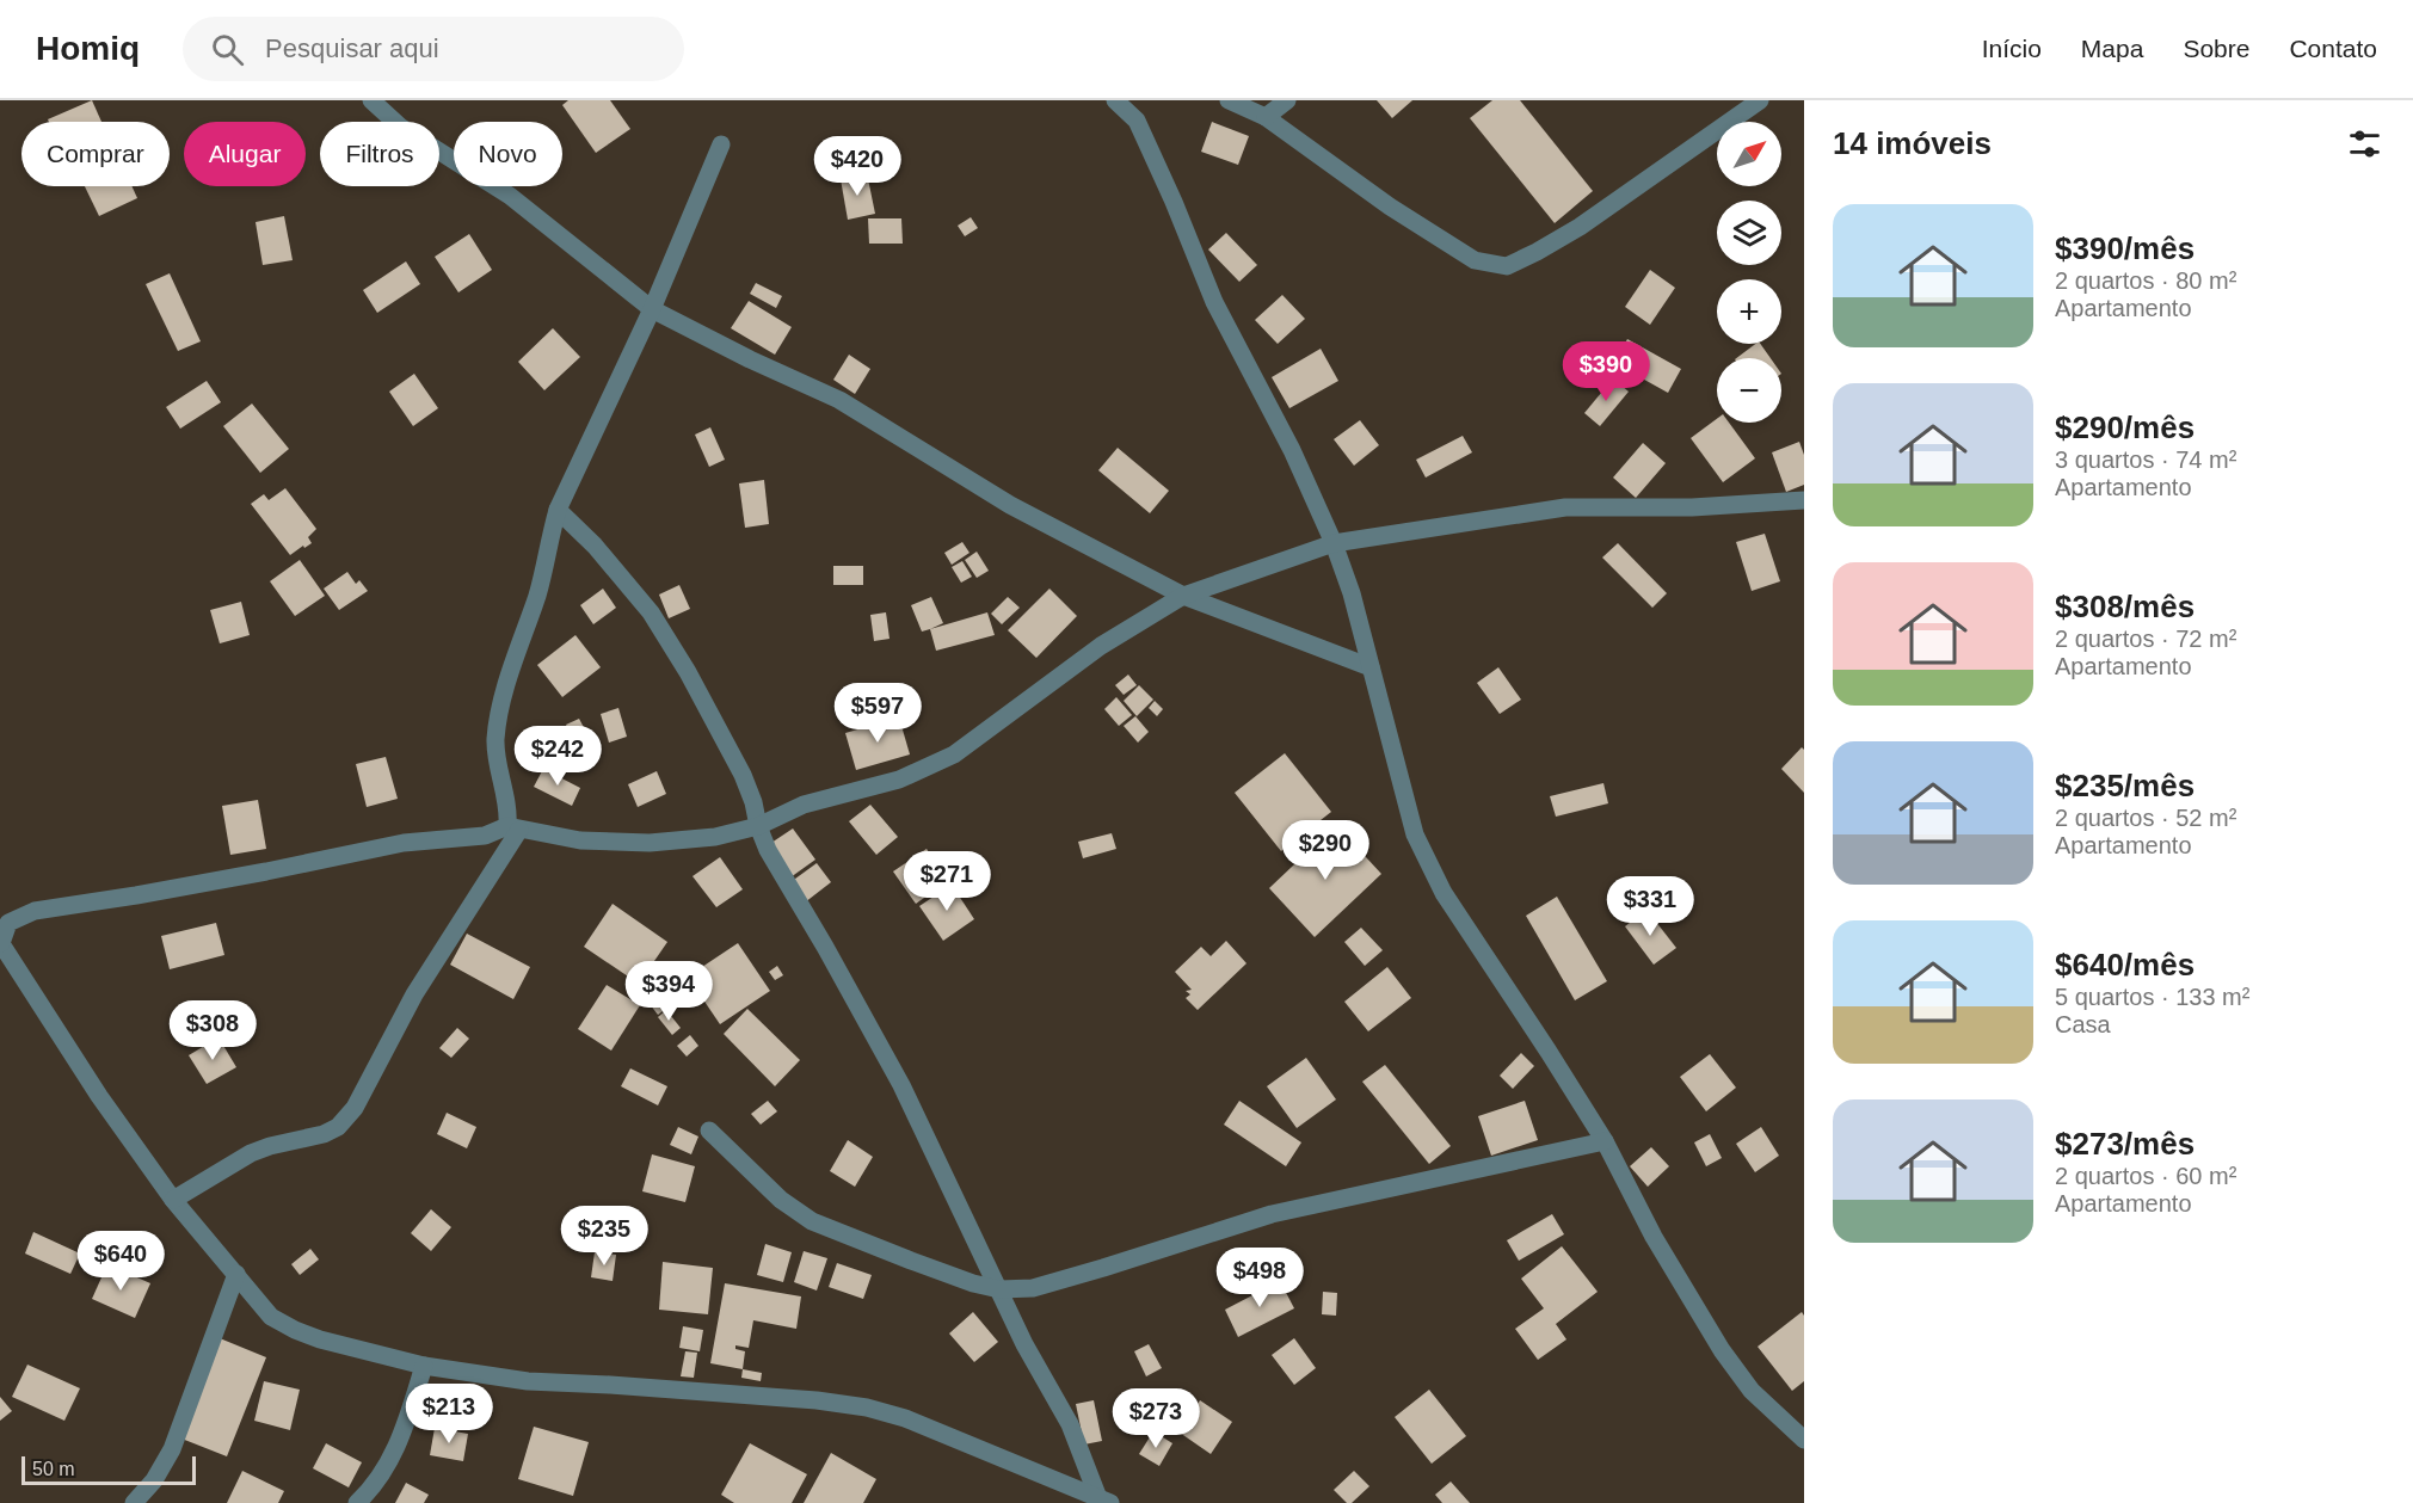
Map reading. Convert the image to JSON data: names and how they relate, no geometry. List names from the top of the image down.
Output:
{
  "scale_bar": "50 m",
  "north": "top right",
  "page": {
    "header": "Homiq",
    "search": "Pesquisar aqui",
    "nav": [
      "Início",
      "Mapa",
      "Sobre",
      "Contato"
    ],
    "heading": "14 imóveis",
    "map_buttons": ["+", "−"],
    "chip": [
      "Comprar",
      "Alugar",
      "Filtros",
      "Novo"
    ],
    "price": [
      "$420",
      "$390",
      "$597",
      "$242",
      "$290",
      "$271",
      "$331",
      "$394",
      "$308",
      "$235",
      "$640",
      "$498",
      "$213",
      "$273"
    ],
    "list": [
      {
        "name": "$390/mês",
        "note": "2 quartos · 80 m² · Apartamento"
      },
      {
        "name": "$290/mês",
        "note": "3 quartos · 74 m² · Apartamento"
      },
      {
        "name": "$308/mês",
        "note": "2 quartos · 72 m² · Apartamento"
      },
      {
        "name": "$235/mês",
        "note": "2 quartos · 52 m² · Apartamento"
      },
      {
        "name": "$640/mês",
        "note": "5 quartos · 133 m² · Casa"
      },
      {
        "name": "$273/mês",
        "note": "2 quartos · 60 m² · Apartamento"
      }
    ],
    "scale": "50 m"
  }
}
